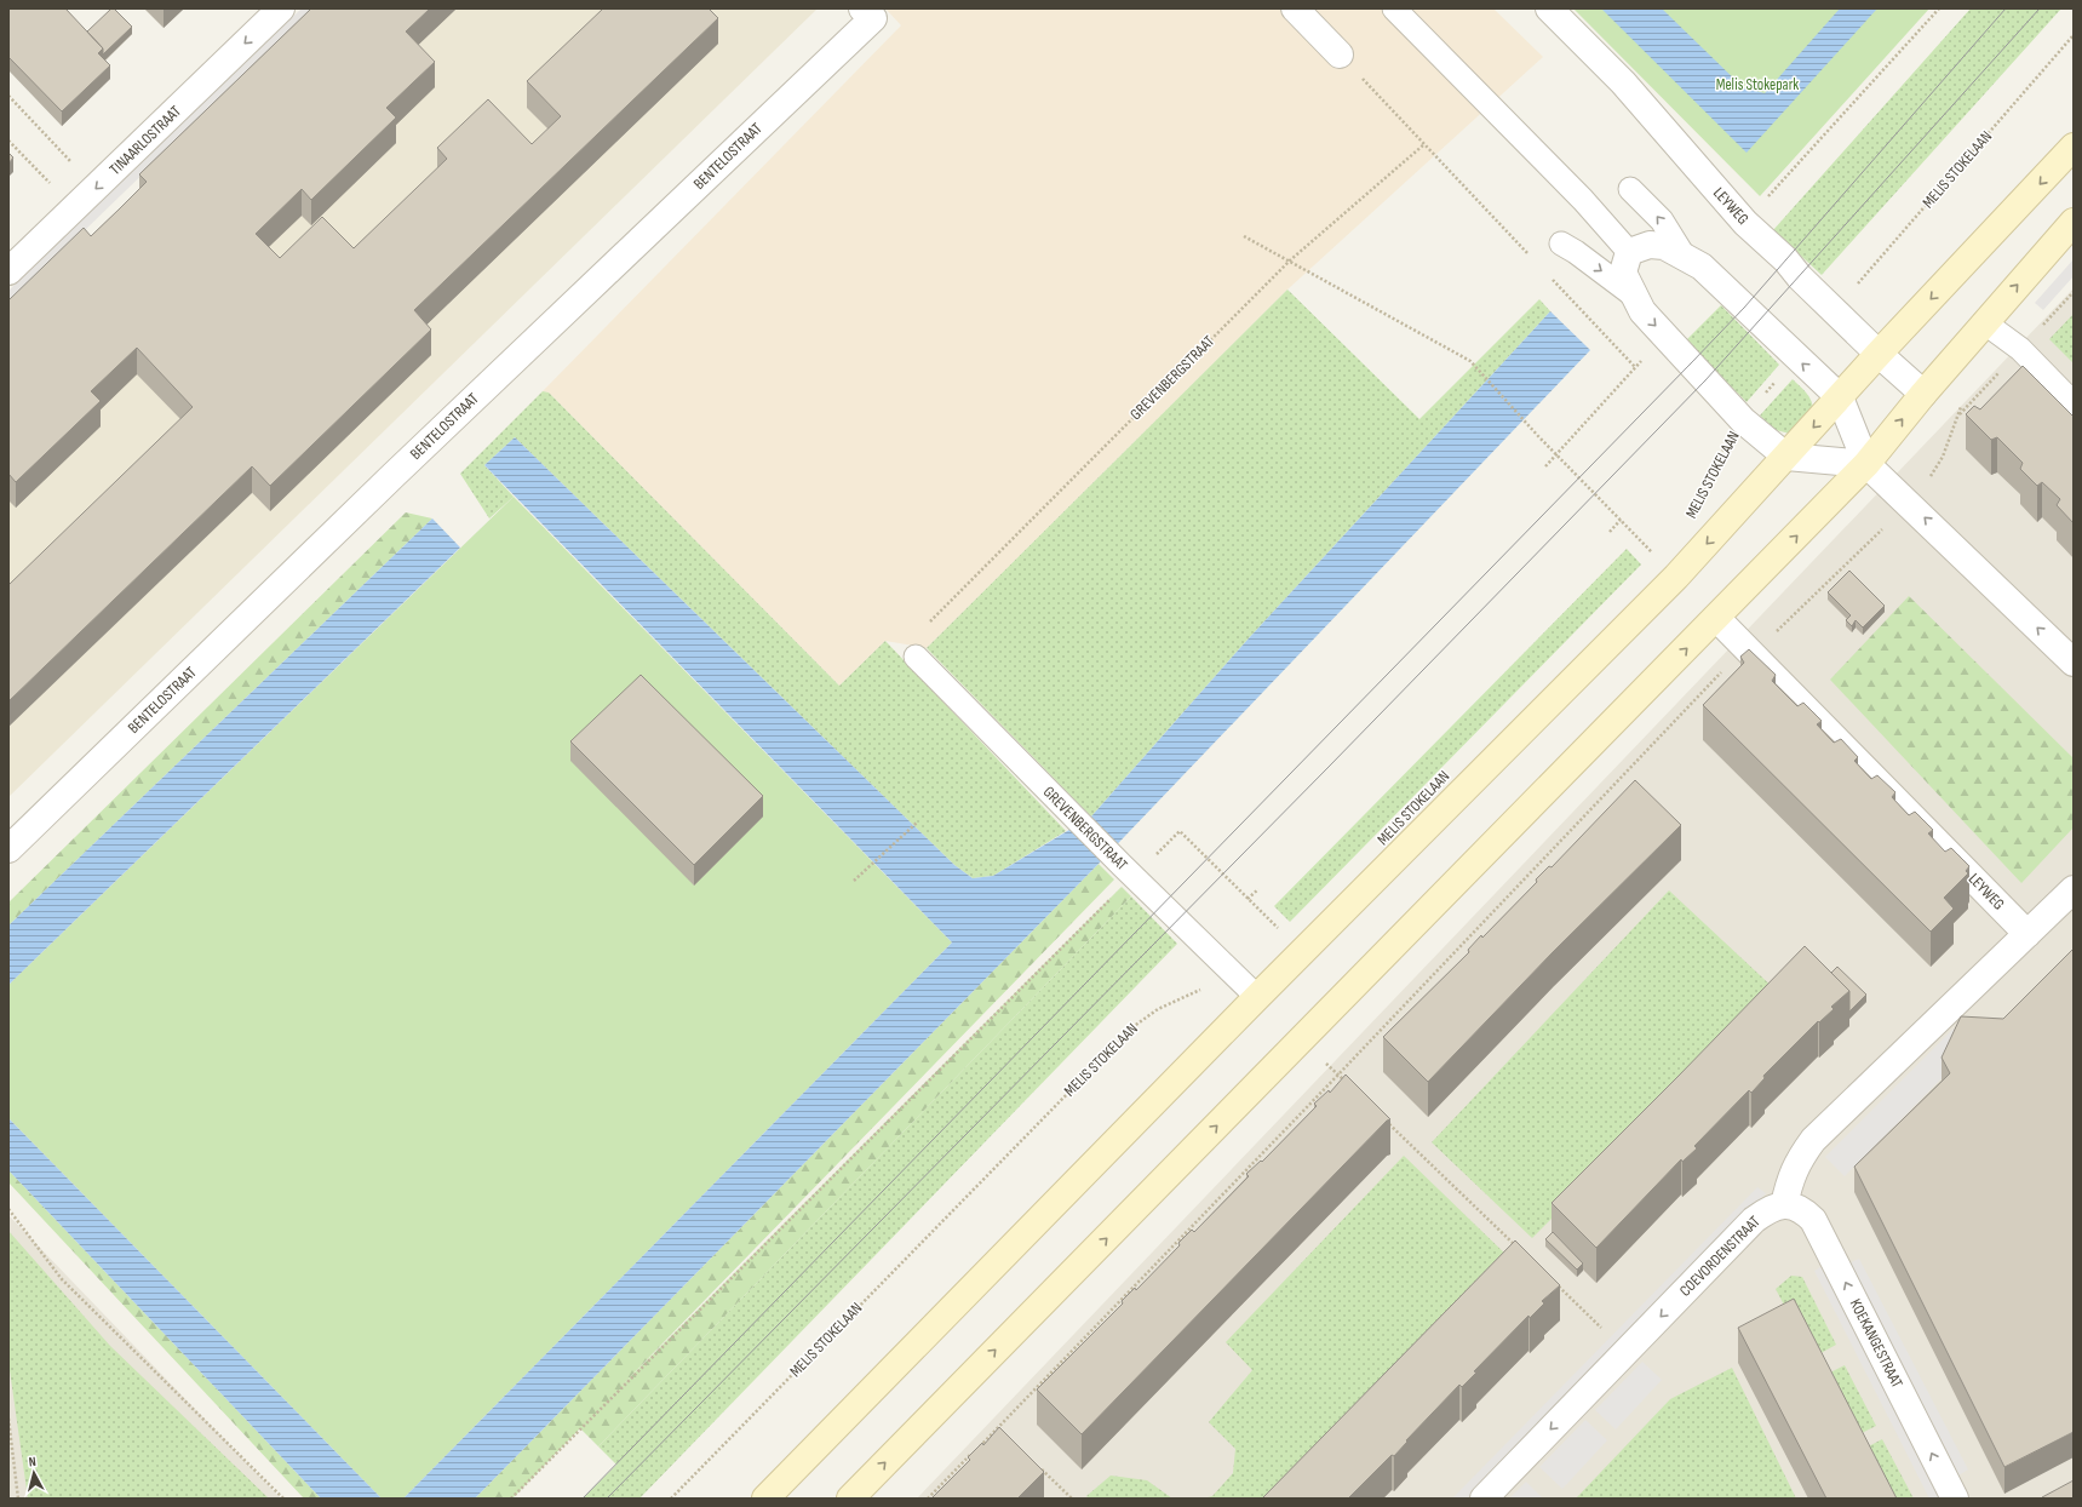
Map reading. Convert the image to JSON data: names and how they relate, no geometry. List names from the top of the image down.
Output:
{
  "streets": {
    "street": [
      "TINAARLOSTRAAT",
      "BENTELOSTRAAT",
      "MELIS STOKELAAN",
      "LEYWEG",
      "COEVORDENSTRAAT",
      "KOEKANGESTRAAT"
    ],
    "lane": ["GREVENBERGSTRAAT"]
  },
  "crossings": [
    ["MELIS STOKELAAN", "LEYWEG"],
    ["MELIS STOKELAAN", "GREVENBERGSTRAAT"],
    ["COEVORDENSTRAAT", "KOEKANGESTRAAT"]
  ],
  "one_way": ["TINAARLOSTRAAT", "COEVORDENSTRAAT", "KOEKANGESTRAAT"],
  "parks": ["Melis Stokepark"],
  "north": "top"
}
